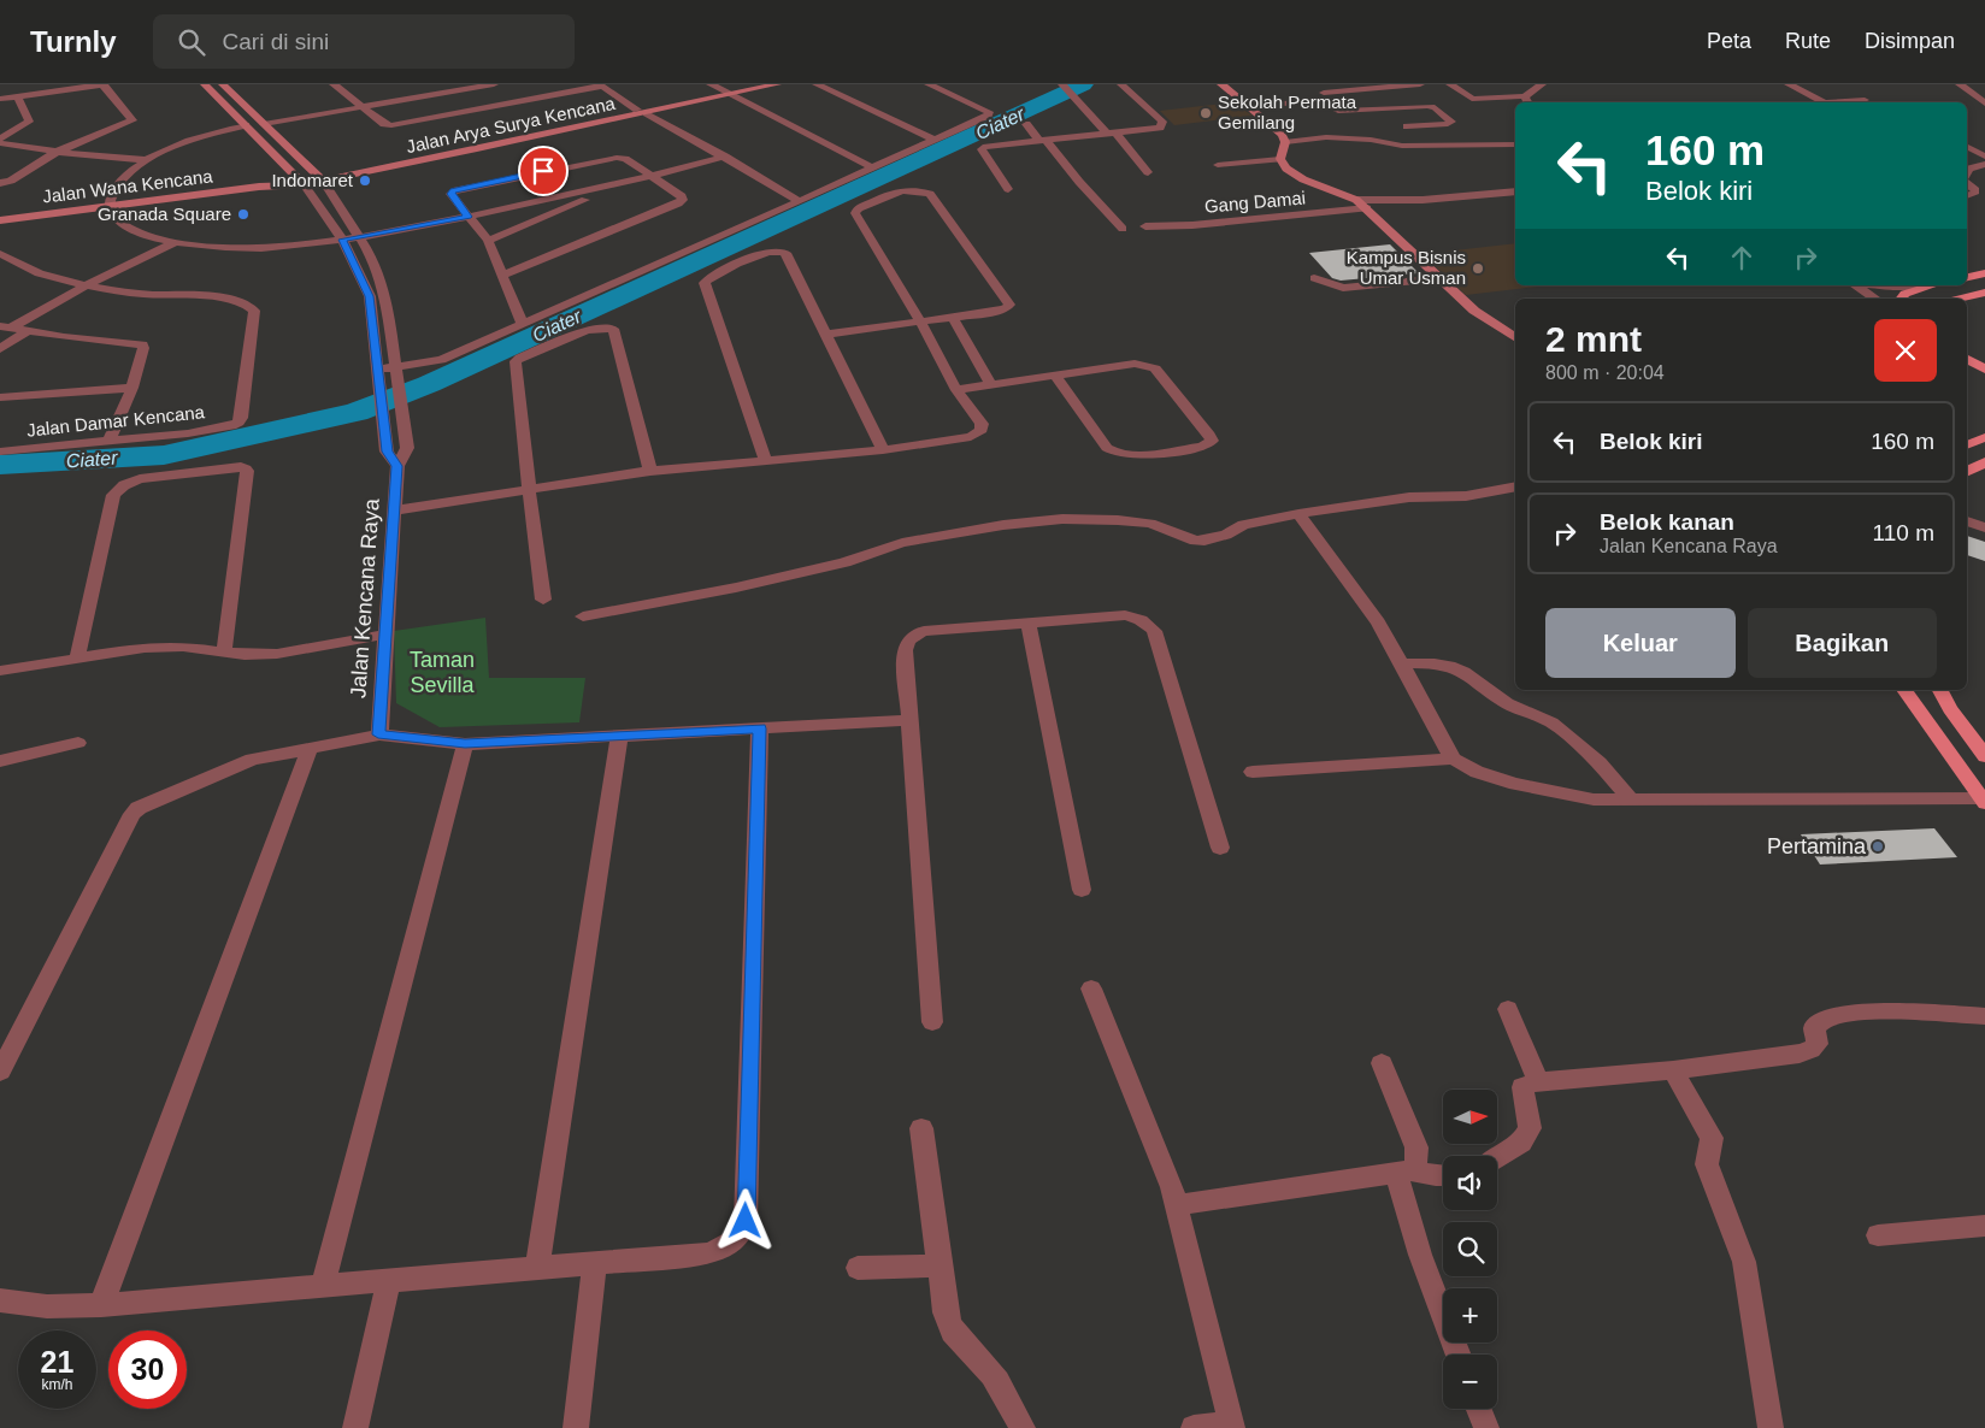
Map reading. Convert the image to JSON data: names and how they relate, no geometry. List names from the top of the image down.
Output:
{
  "streets": {
    "street": [
      "Jalan Arya Surya Kencana",
      "Jalan Wana Kencana",
      "Gang Damai",
      "Jalan Damar Kencana",
      "Jalan Kencana Raya"
    ]
  },
  "crossings": [
    ["Jalan Arya Surya Kencana", "Jalan Wana Kencana"],
    ["Jalan Arya Surya Kencana", "Jalan Kencana Raya"],
    ["Jalan Wana Kencana", "Jalan Kencana Raya"]
  ],
  "water": ["Ciater"],
  "parks": ["Taman Sevilla"],
  "places": [
    "Sekolah Permata Gemilang",
    "Indomaret",
    "Granada Square",
    "Kampus Bisnis Umar Usman",
    "Pertamina"
  ],
  "north": "right",
  "page": {
    "header": "Turnly",
    "search": "Cari di sini",
    "nav": ["Peta", "Rute", "Disimpan"],
    "turn": ["160 m", "Belok kiri"],
    "heading": ["2 mnt", "800 m · 20:04"],
    "list": [
      {
        "name": "Belok kiri",
        "value": "160 m"
      },
      {
        "name": "Belok kanan",
        "note": "Jalan Kencana Raya",
        "value": "110 m"
      }
    ],
    "buttons": ["Keluar", "Bagikan"],
    "map_buttons": ["+", "−"],
    "speed": "21 km/h",
    "limit": "30"
  }
}
